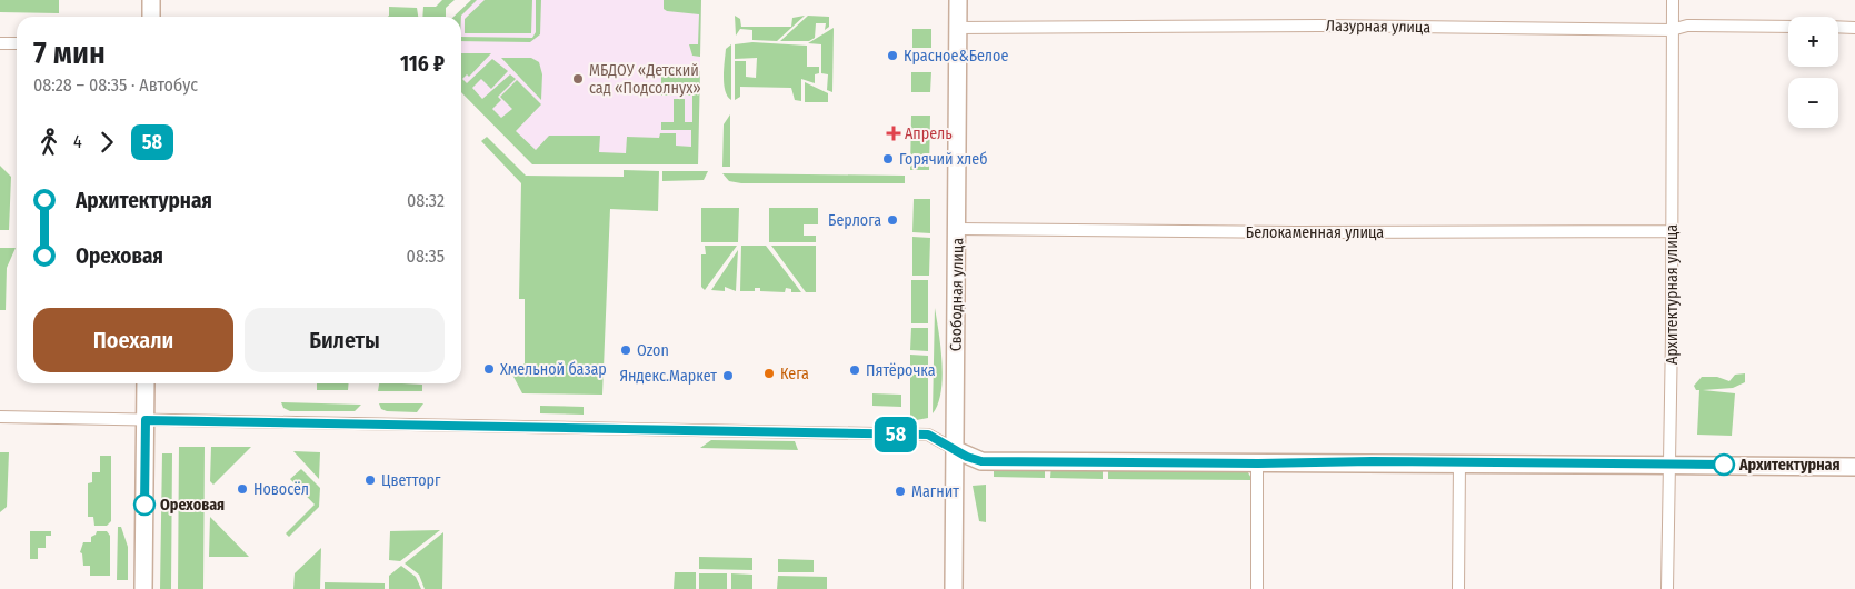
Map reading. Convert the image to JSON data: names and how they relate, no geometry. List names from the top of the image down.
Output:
{
  "streets": {
    "street": [
      "Лазурная улица",
      "Белокаменная улица",
      "Свободная улица",
      "Архитектурная улица"
    ]
  },
  "crossings": [
    ["Лазурная улица", "Свободная улица"],
    ["Лазурная улица", "Архитектурная улица"],
    ["Белокаменная улица", "Свободная улица"],
    ["Белокаменная улица", "Архитектурная улица"]
  ],
  "places": {
    "other": [
      "Красное&Белое",
      "МБДОУ «Детский сад «Подсолнух»",
      "Горячий хлеб",
      "Берлога",
      "Ozon",
      "Хмельной базар",
      "Пятёрочка",
      "Кега",
      "Яндекс.Маркет",
      "Архитектурная",
      "Цветторг",
      "Новосёл",
      "Магнит",
      "Ореховая"
    ],
    "health": ["Апрель"]
  },
  "lines": ["bus line 58"],
  "page": {
    "on_map": "58",
    "map_buttons": ["+", "−"],
    "heading": ["7 мин", "08:28 – 08:35 · Автобус", "116 ₽"],
    "legs": ["4", "58"],
    "list": [
      {
        "name": "Архитектурная",
        "value": "08:32"
      },
      {
        "name": "Ореховая",
        "value": "08:35"
      }
    ],
    "buttons": ["Поехали", "Билеты"]
  }
}
